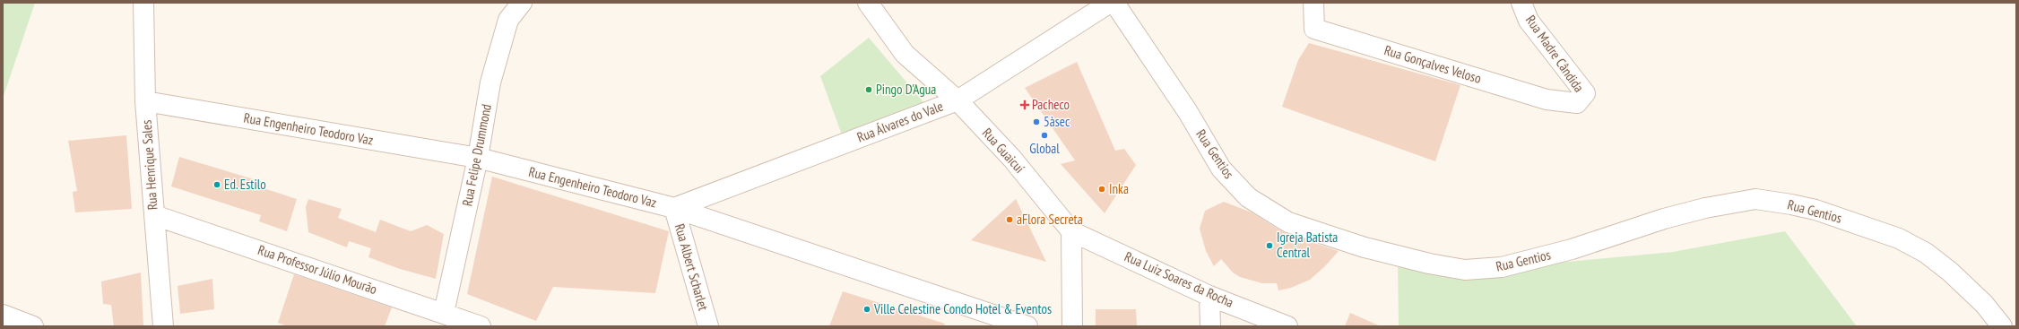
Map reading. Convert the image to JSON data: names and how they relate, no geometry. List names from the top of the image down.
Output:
{
  "streets": {
    "street": [
      "Rua Madre Cândida",
      "Rua Gonçalves Veloso",
      "Rua Álvares do Vale",
      "Rua Engenheiro Teodoro Vaz",
      "Rua Guaicuí",
      "Rua Gentios",
      "Rua Felipe Drummond",
      "Rua Henrique Sales",
      "Rua Albert Scharlet",
      "Rua Professor Júlio Mourão",
      "Rua Luiz Soares da Rocha"
    ]
  },
  "crossings": [
    ["Rua Madre Cândida", "Rua Gonçalves Veloso"],
    ["Rua Álvares do Vale", "Rua Engenheiro Teodoro Vaz"],
    ["Rua Álvares do Vale", "Rua Guaicuí"],
    ["Rua Álvares do Vale", "Rua Albert Scharlet"],
    ["Rua Engenheiro Teodoro Vaz", "Rua Felipe Drummond"],
    ["Rua Engenheiro Teodoro Vaz", "Rua Henrique Sales"],
    ["Rua Engenheiro Teodoro Vaz", "Rua Albert Scharlet"],
    ["Rua Guaicuí", "Rua Luiz Soares da Rocha"],
    ["Rua Felipe Drummond", "Rua Professor Júlio Mourão"],
    ["Rua Henrique Sales", "Rua Professor Júlio Mourão"]
  ],
  "places": {
    "other": [
      "Pingo D'Agua",
      "5àsec",
      "Global",
      "Ed. Estilo",
      "Inka",
      "aFlora Secreta",
      "Igreja Batista Central",
      "Ville Celestine Condo Hotel & Eventos"
    ],
    "health": ["Pacheco"]
  }
}
